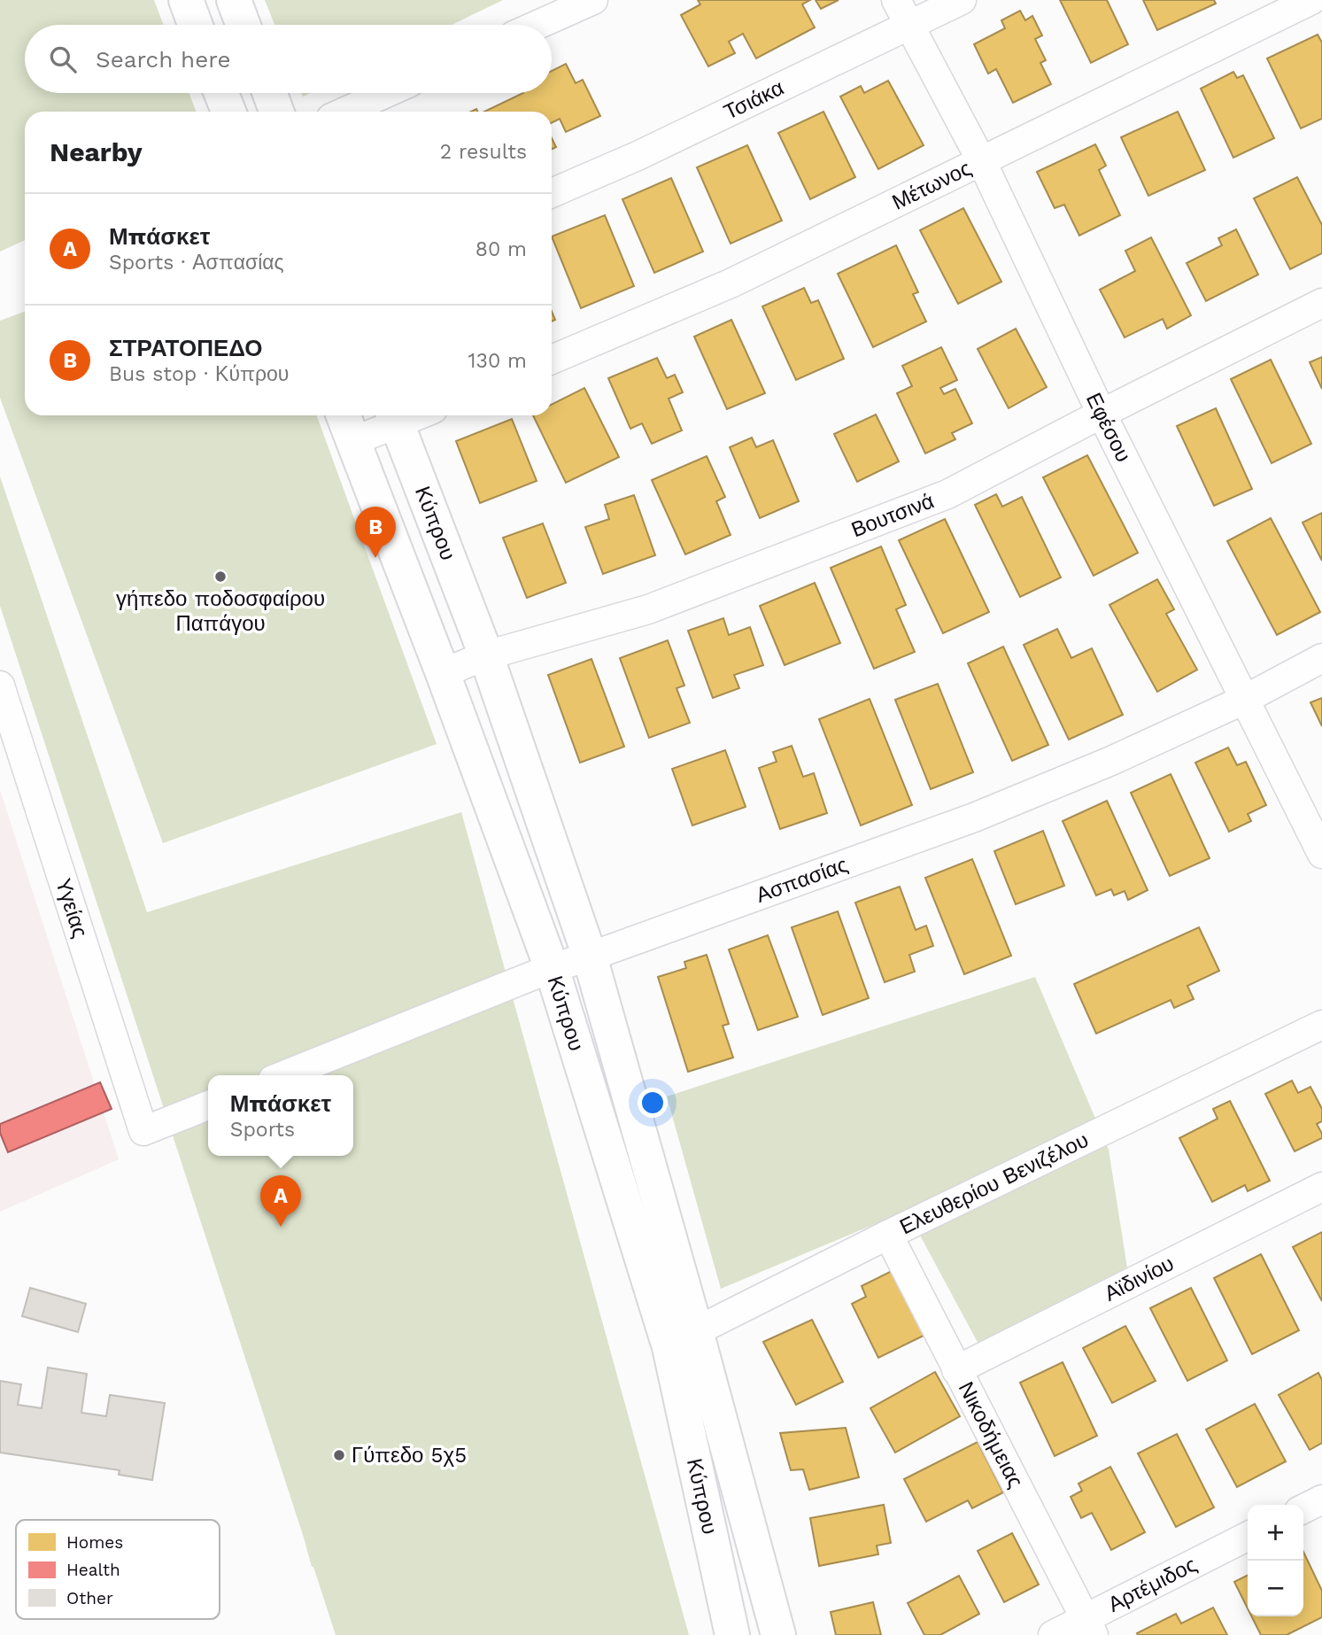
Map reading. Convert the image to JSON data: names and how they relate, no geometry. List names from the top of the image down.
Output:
{
  "streets": {
    "street": [
      "Τσιάκα",
      "Μέτωνος",
      "Εφέσου",
      "Βουτσινά",
      "Κύπρου",
      "Ασπασίας",
      "Υγείας",
      "Ελευθερίου Βενιζέλου",
      "Αϊδινίου",
      "Νικοδήμειας",
      "Αρτέμιδος"
    ]
  },
  "crossings": [
    ["Τσιάκα", "Εφέσου"],
    ["Μέτωνος", "Εφέσου"],
    ["Εφέσου", "Βουτσινά"],
    ["Εφέσου", "Ασπασίας"],
    ["Βουτσινά", "Κύπρου"],
    ["Κύπρου", "Ασπασίας"],
    ["Κύπρου", "Ελευθερίου Βενιζέλου"],
    ["Ελευθερίου Βενιζέλου", "Νικοδήμειας"],
    ["Αϊδινίου", "Νικοδήμειας"],
    ["Νικοδήμειας", "Αρτέμιδος"]
  ],
  "places": ["γήπεδο ποδοσφαίρου Παπάγου", "Γύπεδο 5χ5"],
  "legend": ["Homes", "Health", "Other"],
  "page": {
    "search": "Search here",
    "heading": ["Nearby", "2 results"],
    "list": [
      {
        "mark": "A",
        "name": "Μπάσκετ",
        "note": "Sports · Ασπασίας",
        "value": "80 m"
      },
      {
        "mark": "B",
        "name": "ΣΤΡΑΤΟΠΕΔΟ",
        "note": "Bus stop · Κύπρου",
        "value": "130 m"
      }
    ],
    "pins": ["B", "A"],
    "popup": ["Μπάσκετ", "Sports"],
    "map_buttons": ["+", "−"]
  }
}
